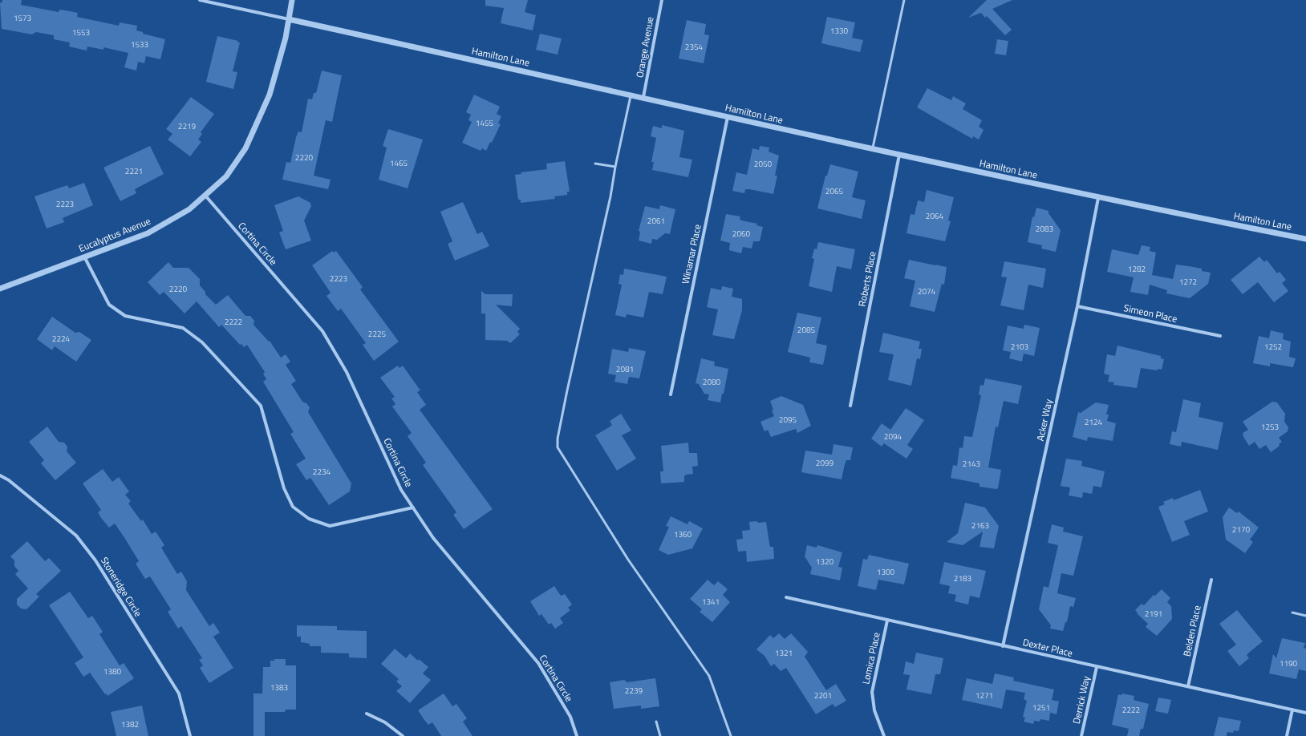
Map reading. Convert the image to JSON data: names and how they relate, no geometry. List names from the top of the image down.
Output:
{
  "streets": {
    "street": [
      "Orange Avenue",
      "Hamilton Lane",
      "Eucalyptus Avenue",
      "Cortina Circle",
      "Winamar Place",
      "Roberts Place",
      "Simeon Place",
      "Acker Way",
      "Stoneridge Circle",
      "Belden Place",
      "Dexter Place",
      "Lomica Place",
      "Derrick Way"
    ]
  },
  "crossings": [
    ["Orange Avenue", "Hamilton Lane"],
    ["Hamilton Lane", "Eucalyptus Avenue"],
    ["Hamilton Lane", "Winamar Place"],
    ["Hamilton Lane", "Roberts Place"],
    ["Hamilton Lane", "Acker Way"],
    ["Eucalyptus Avenue", "Cortina Circle"],
    ["Simeon Place", "Acker Way"],
    ["Acker Way", "Dexter Place"],
    ["Belden Place", "Dexter Place"],
    ["Dexter Place", "Lomica Place"],
    ["Dexter Place", "Derrick Way"]
  ],
  "house_numbers": [
    "1573",
    "1330",
    "1553",
    "1533",
    "2354",
    "1455",
    "2219",
    "2220",
    "1465",
    "2050",
    "2221",
    "2065",
    "2223",
    "2064",
    "2061",
    "2083",
    "2060",
    "1282",
    "2223",
    "1272",
    "2220",
    "2074",
    "2222",
    "2085",
    "2225",
    "2224",
    "2103",
    "1252",
    "2081",
    "2080",
    "2095",
    "2124",
    "1253",
    "2094",
    "2099",
    "2143",
    "2234",
    "2163",
    "2170",
    "1360",
    "1320",
    "1300",
    "2183",
    "1341",
    "2191",
    "1321",
    "1190",
    "1380",
    "1383",
    "2239",
    "2201",
    "1271",
    "1251",
    "2222",
    "1382"
  ]
}
